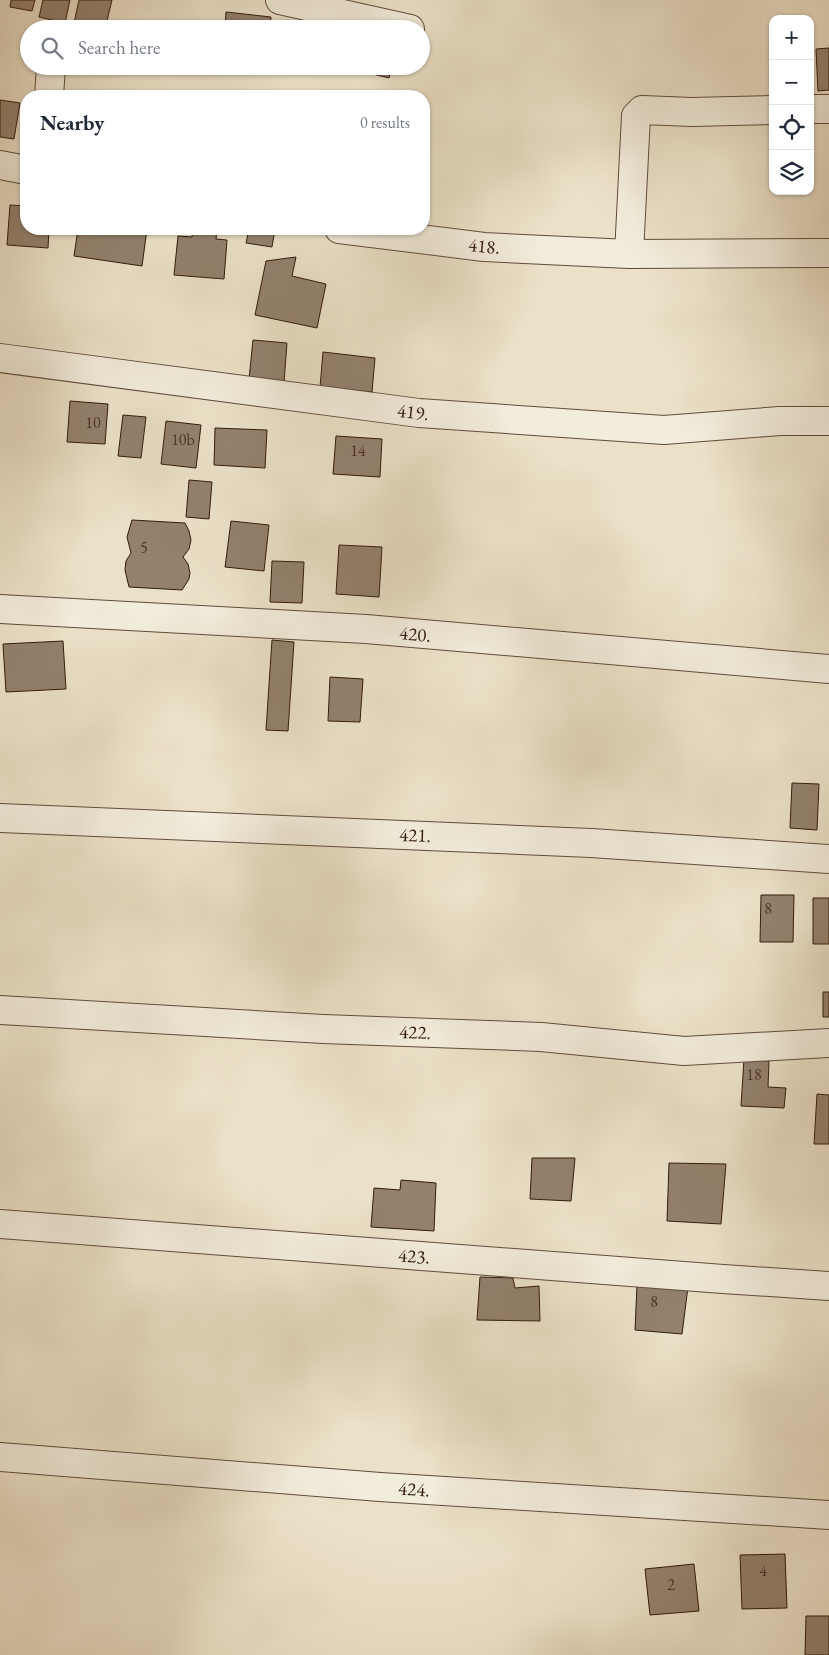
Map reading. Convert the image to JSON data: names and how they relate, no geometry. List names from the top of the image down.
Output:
{
  "streets": {
    "street": [
      "418.",
      "419.",
      "420.",
      "421.",
      "422.",
      "423.",
      "424."
    ]
  },
  "house_numbers": [
    "10",
    "10b",
    "14",
    "5",
    "8",
    "18",
    "8",
    "4",
    "2"
  ],
  "page": {
    "map_buttons": ["+", "−"],
    "search": "Search here",
    "heading": ["Nearby", "0 results"]
  }
}
